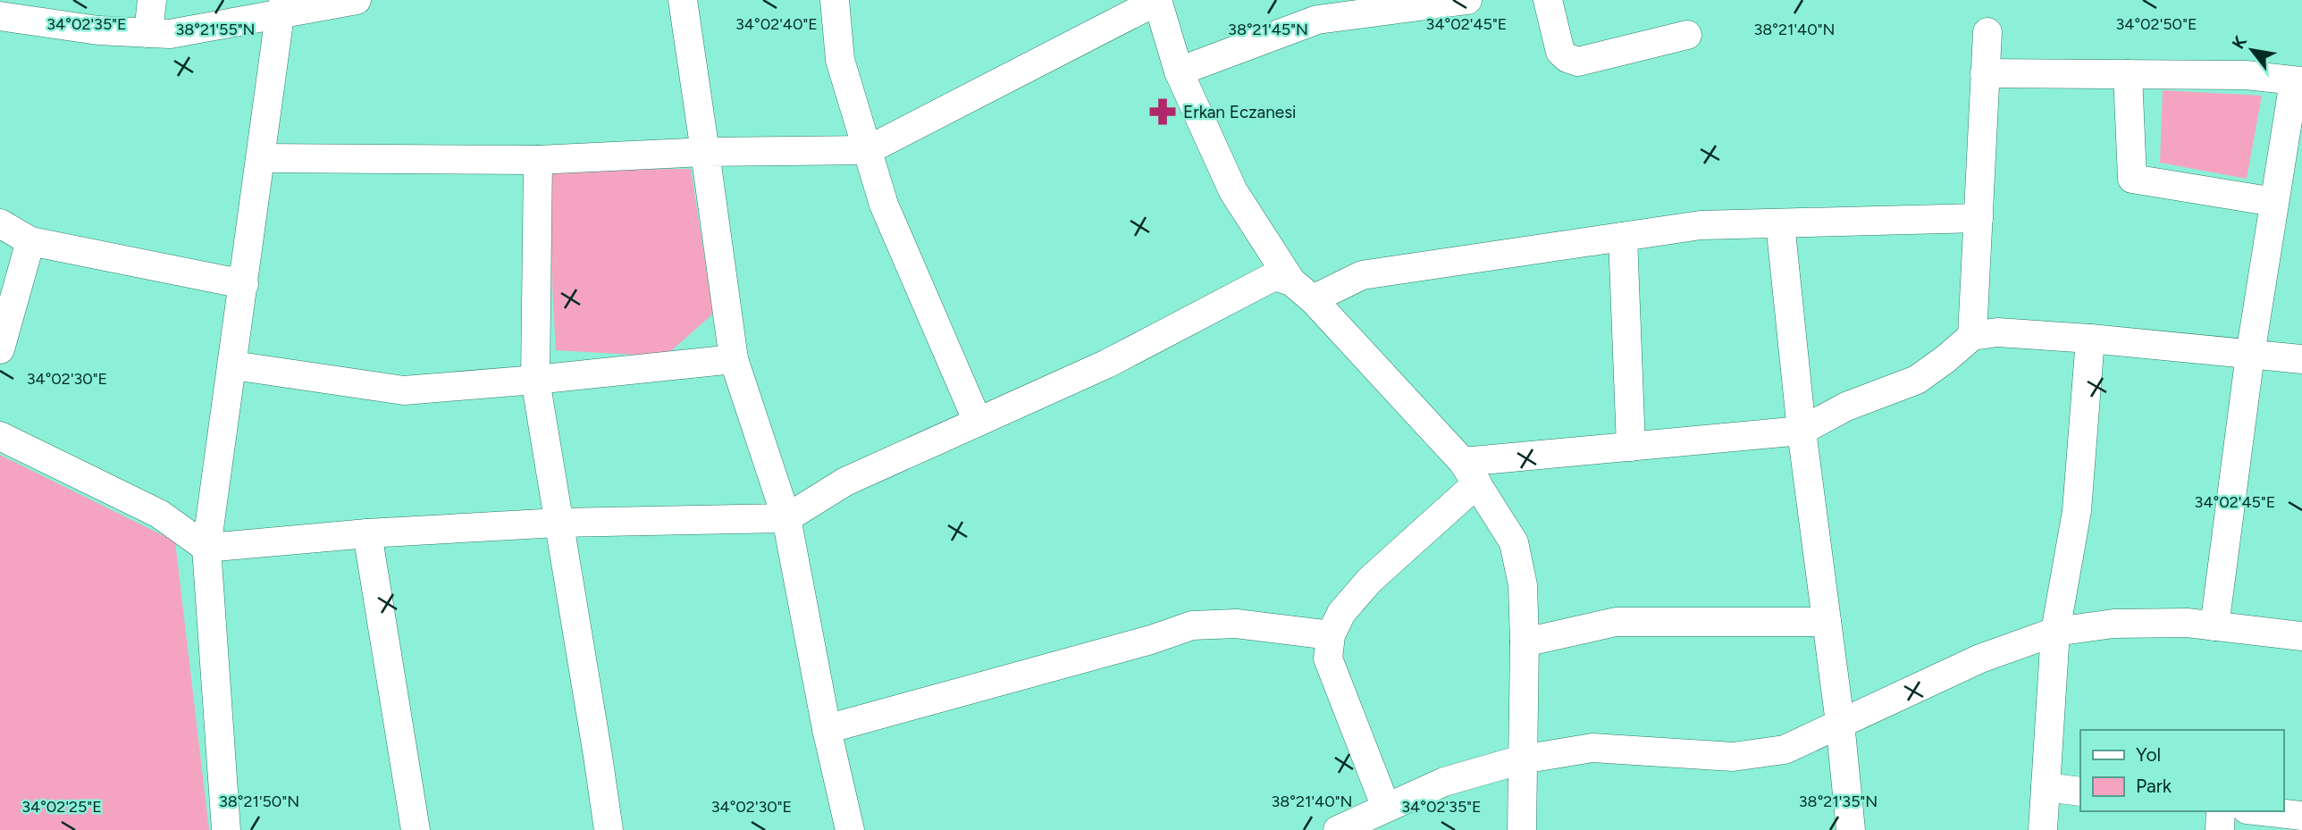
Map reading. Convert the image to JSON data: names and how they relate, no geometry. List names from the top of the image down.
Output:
{
  "places": {
    "pharmacy": ["Erkan Eczanesi"]
  },
  "legend": ["Yol", "Park"],
  "north": "top left",
  "coordinates": [
    "34°02'50\"E",
    "34°02'35\"E",
    "34°02'40\"E",
    "34°02'45\"E",
    "38°21'55\"N",
    "38°21'45\"N",
    "38°21'40\"N",
    "34°02'30\"E",
    "38°21'50\"N",
    "38°21'35\"N",
    "34°02'25\"E"
  ]
}
